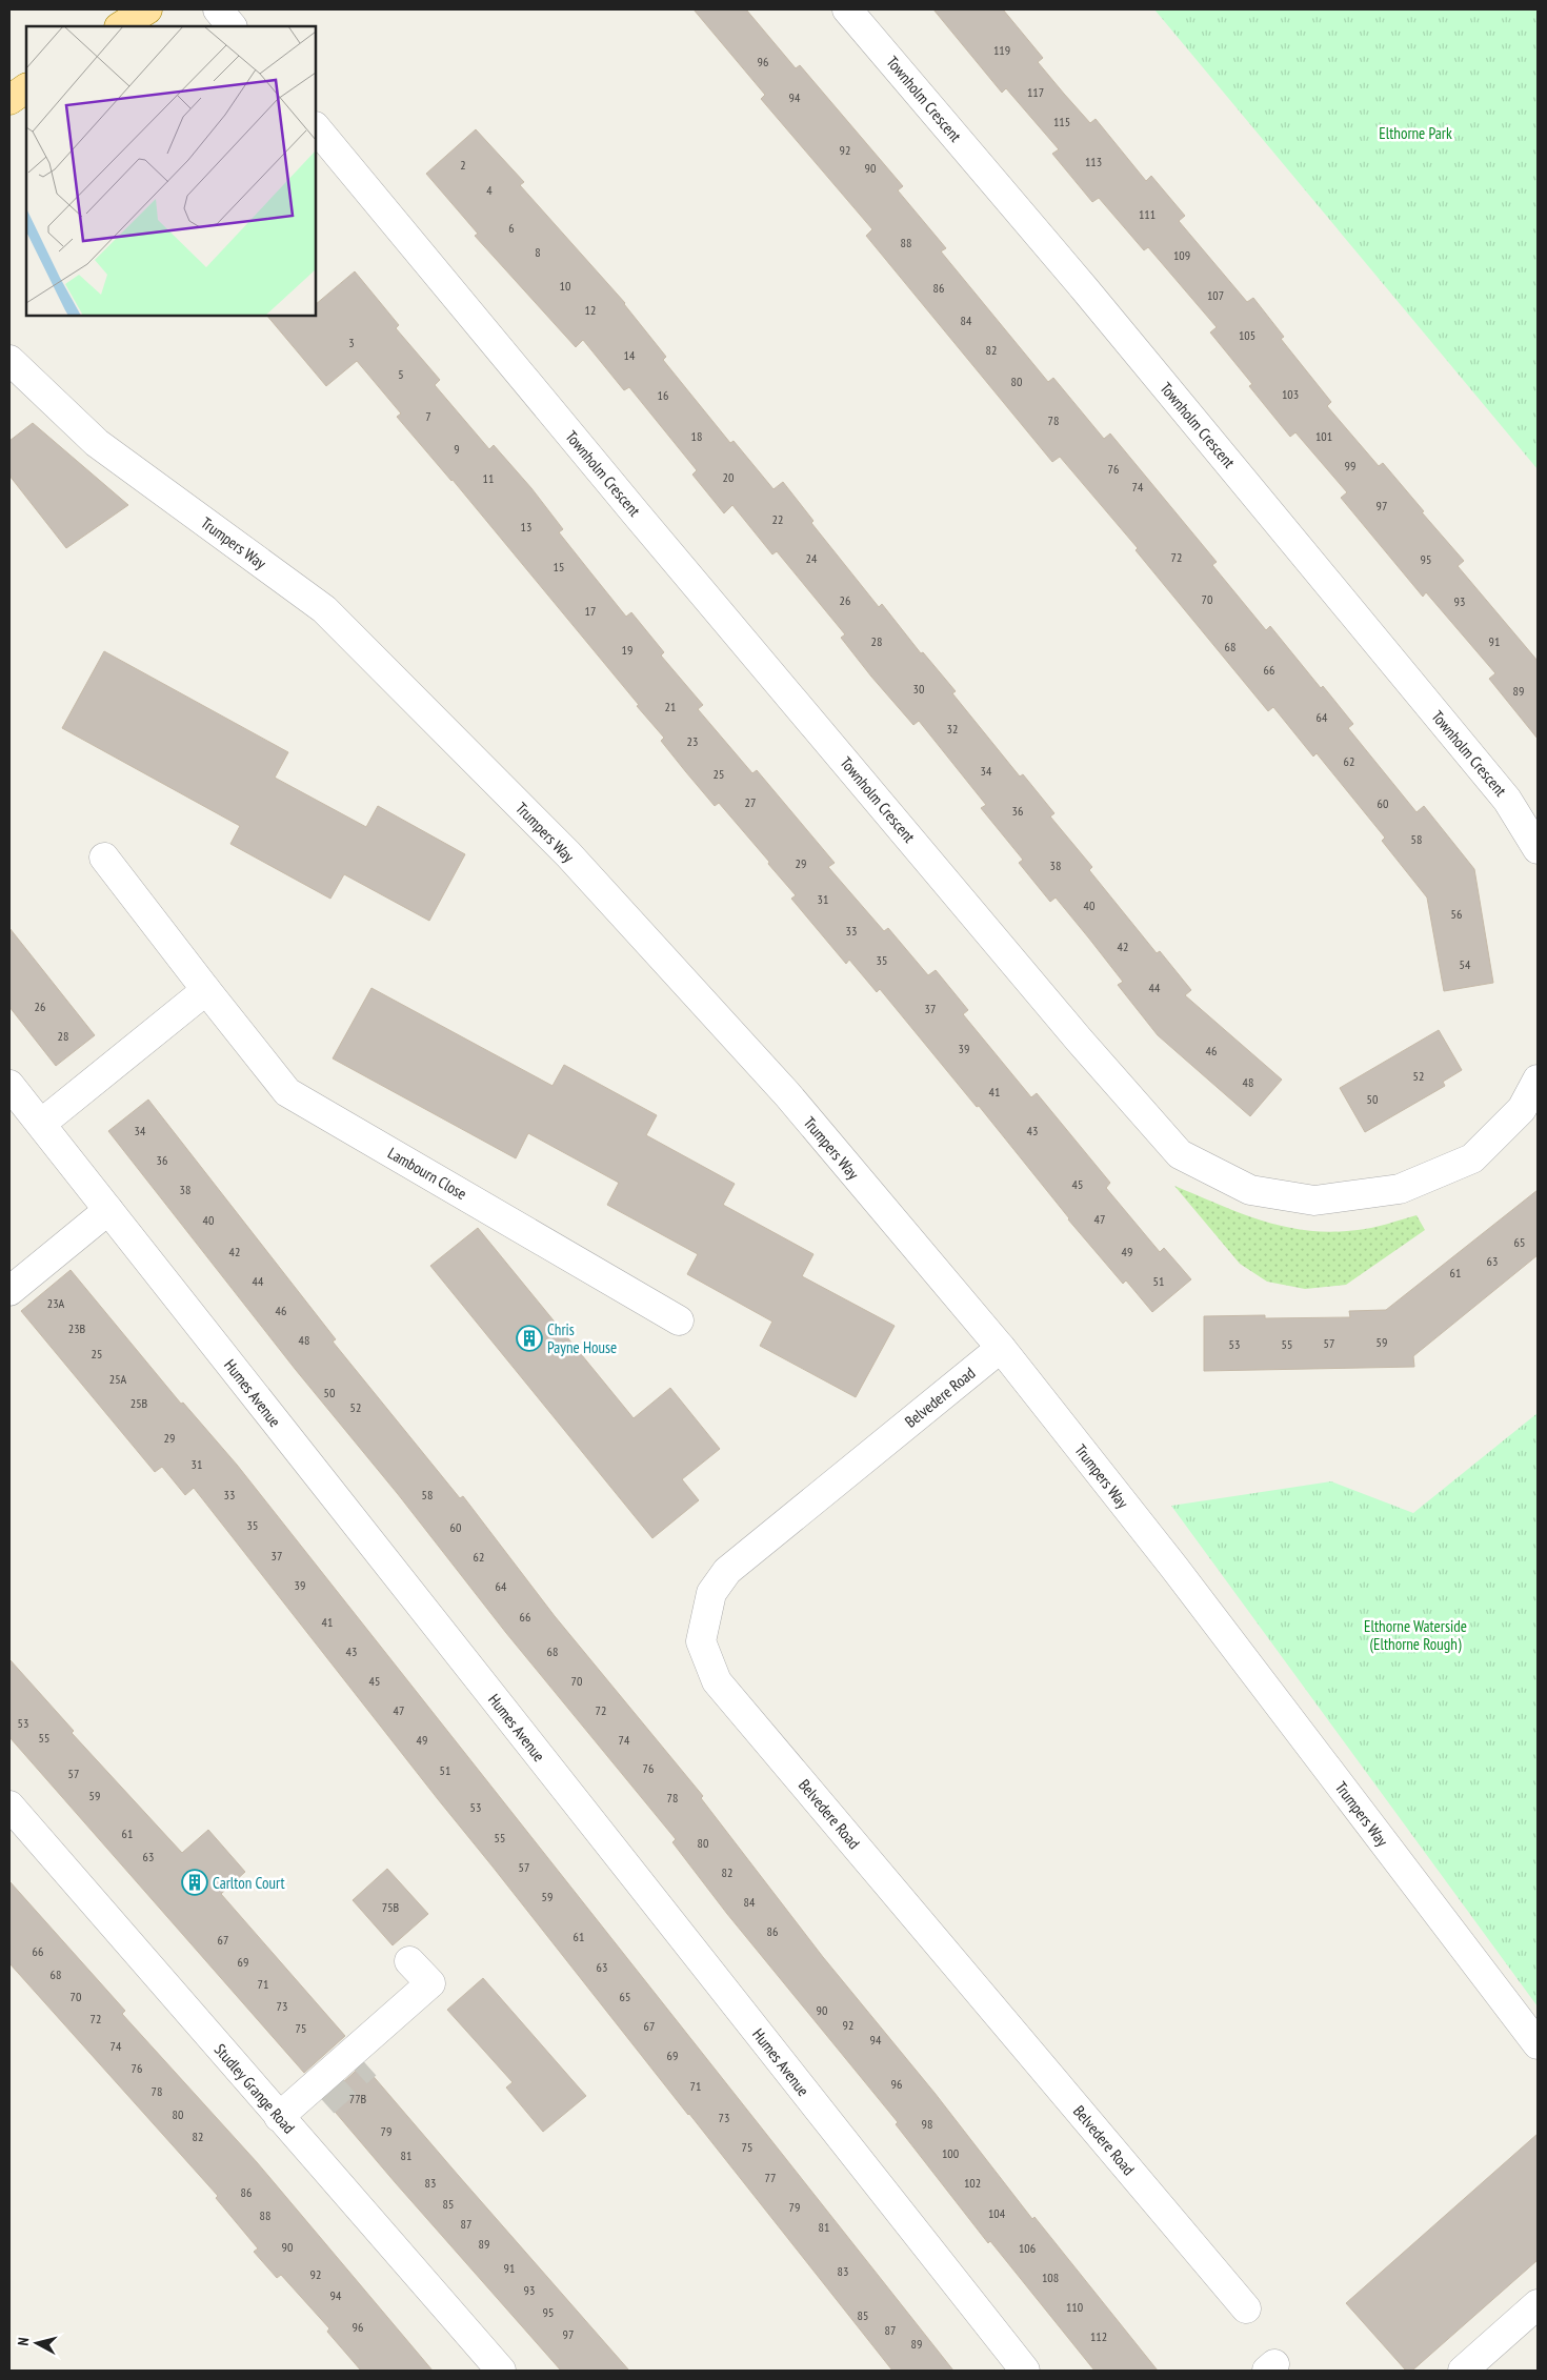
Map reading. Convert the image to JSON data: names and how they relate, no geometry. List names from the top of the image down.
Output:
{
  "streets": {
    "street": [
      "Townholm Crescent",
      "Trumpers Way",
      "Lambourn Close",
      "Humes Avenue",
      "Belvedere Road",
      "Studley Grange Road"
    ]
  },
  "crossings": [
    ["Trumpers Way", "Belvedere Road"]
  ],
  "parks": ["Elthorne Park", "Elthorne Waterside (Elthorne Rough)"],
  "places": {
    "building": ["Chris Payne House", "Carlton Court"]
  },
  "house_numbers": [
    "119",
    "96",
    "117",
    "94",
    "115",
    "92",
    "113",
    "2",
    "90",
    "4",
    "111",
    "6",
    "88",
    "8",
    "109",
    "10",
    "86",
    "107",
    "12",
    "84",
    "105",
    "3",
    "82",
    "14",
    "5",
    "80",
    "103",
    "16",
    "7",
    "78",
    "18",
    "101",
    "9",
    "99",
    "76",
    "20",
    "11",
    "74",
    "97",
    "22",
    "13",
    "72",
    "24",
    "95",
    "15",
    "70",
    "26",
    "93",
    "17",
    "28",
    "91",
    "68",
    "19",
    "66",
    "30",
    "89",
    "21",
    "64",
    "32",
    "23",
    "62",
    "34",
    "25",
    "27",
    "60",
    "36",
    "58",
    "29",
    "38",
    "31",
    "40",
    "56",
    "33",
    "42",
    "35",
    "54",
    "44",
    "26",
    "37",
    "28",
    "39",
    "46",
    "52",
    "48",
    "41",
    "50",
    "34",
    "43",
    "36",
    "45",
    "38",
    "47",
    "40",
    "65",
    "42",
    "49",
    "63",
    "61",
    "44",
    "51",
    "23A",
    "46",
    "23B",
    "48",
    "59",
    "57",
    "53",
    "55",
    "25",
    "25A",
    "50",
    "25B",
    "52",
    "29",
    "31",
    "33",
    "58",
    "35",
    "60",
    "37",
    "62",
    "39",
    "64",
    "66",
    "41",
    "43",
    "68",
    "45",
    "70",
    "47",
    "72",
    "53",
    "55",
    "49",
    "74",
    "76",
    "51",
    "57",
    "59",
    "78",
    "53",
    "61",
    "55",
    "80",
    "63",
    "57",
    "82",
    "59",
    "84",
    "75B",
    "86",
    "61",
    "67",
    "66",
    "69",
    "63",
    "68",
    "71",
    "70",
    "65",
    "73",
    "90",
    "72",
    "92",
    "67",
    "75",
    "94",
    "74",
    "69",
    "76",
    "96",
    "71",
    "78",
    "77B",
    "80",
    "73",
    "98",
    "79",
    "82",
    "75",
    "100",
    "81",
    "77",
    "83",
    "102",
    "86",
    "85",
    "79",
    "104",
    "88",
    "87",
    "81",
    "89",
    "90",
    "106",
    "91",
    "83",
    "92",
    "108",
    "93",
    "94",
    "110",
    "95",
    "85",
    "96",
    "87",
    "97",
    "112",
    "89"
  ],
  "north": "left"
}
